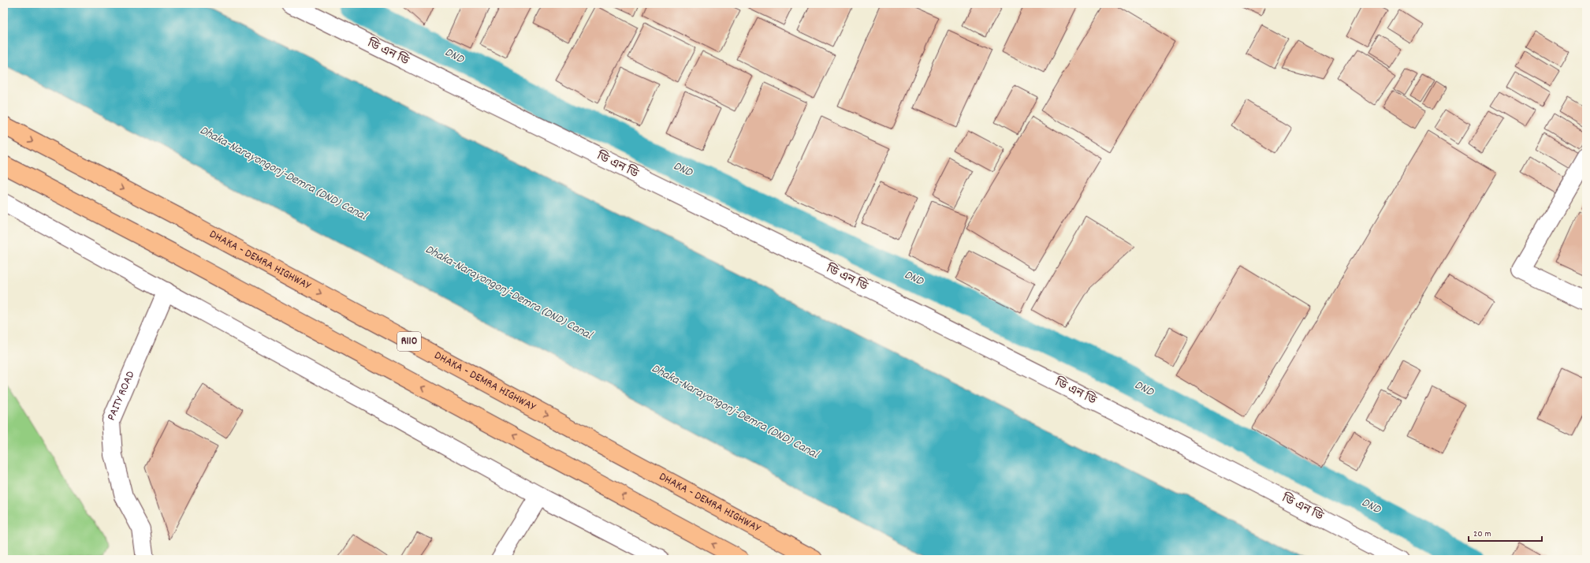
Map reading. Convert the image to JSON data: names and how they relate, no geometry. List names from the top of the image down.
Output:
{
  "streets": {
    "main road": ["DHAKA - DEMRA HIGHWAY", "R110"],
    "street": ["ডি এন ডি", "PAITY ROAD"]
  },
  "water": ["DND", "Dhaka-Narayongonj-Demra (DND) Canal"],
  "scale_bar": "20 m"
}
